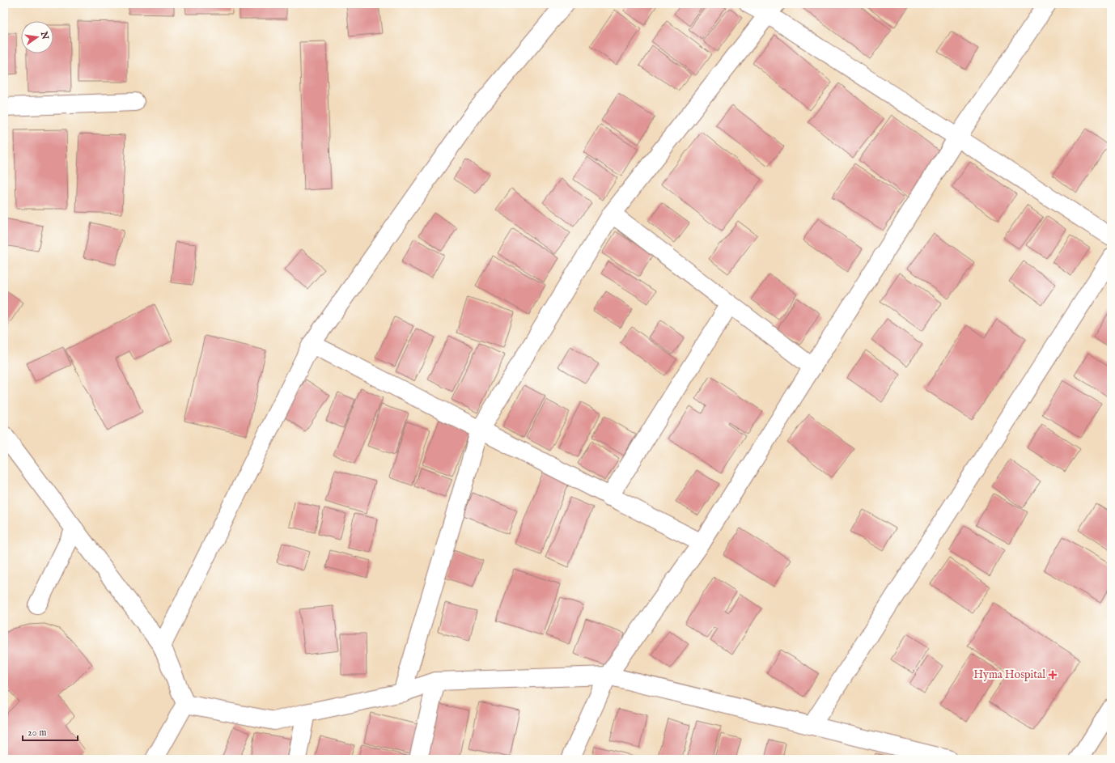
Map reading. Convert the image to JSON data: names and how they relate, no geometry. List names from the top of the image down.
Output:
{
  "places": {
    "health": ["Hyma Hospital"]
  },
  "scale_bar": "20 m",
  "north": "right"
}
